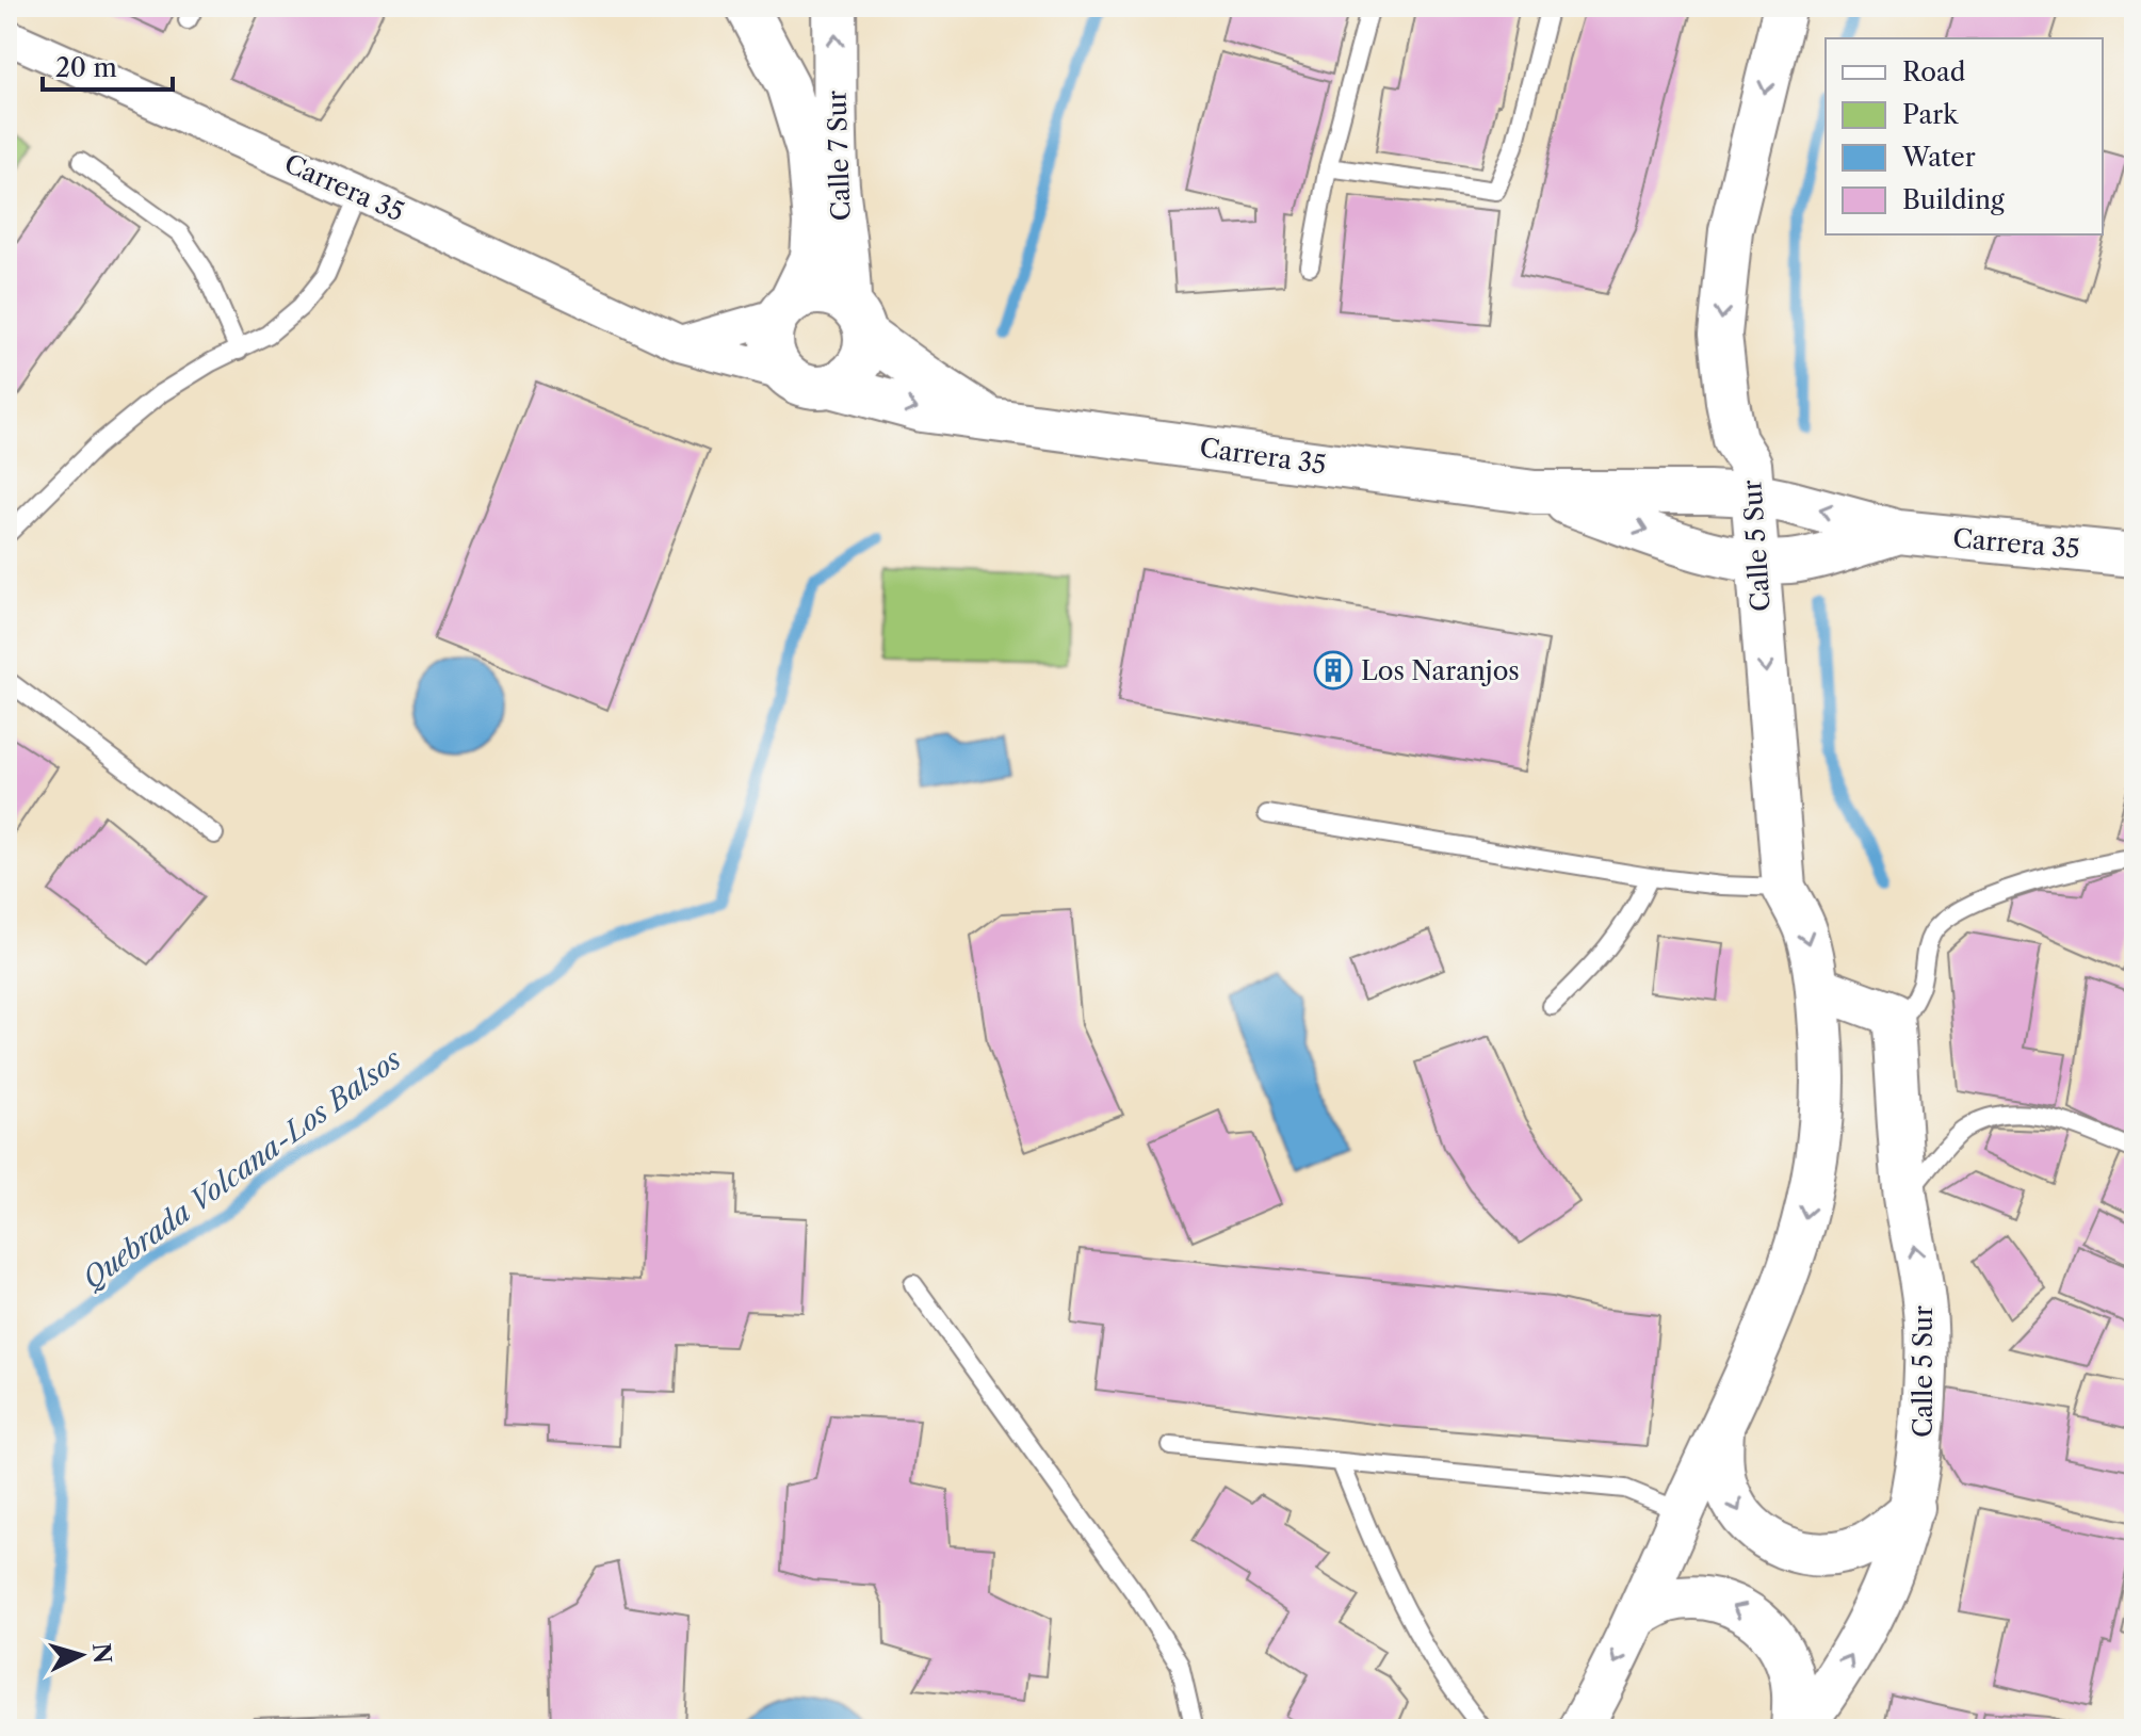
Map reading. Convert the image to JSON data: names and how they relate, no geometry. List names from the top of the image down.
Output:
{
  "streets": {
    "street": ["Calle 7 Sur", "Carrera 35", "Calle 5 Sur"]
  },
  "crossings": [
    ["Calle 7 Sur", "Carrera 35"],
    ["Carrera 35", "Calle 5 Sur"]
  ],
  "water": ["Quebrada Volcana-Los Balsos"],
  "places": {
    "building": ["Los Naranjos"]
  },
  "legend": [
    "Road",
    "Park",
    "Water",
    "Building"
  ],
  "scale_bar": "20 m",
  "north": "right"
}
